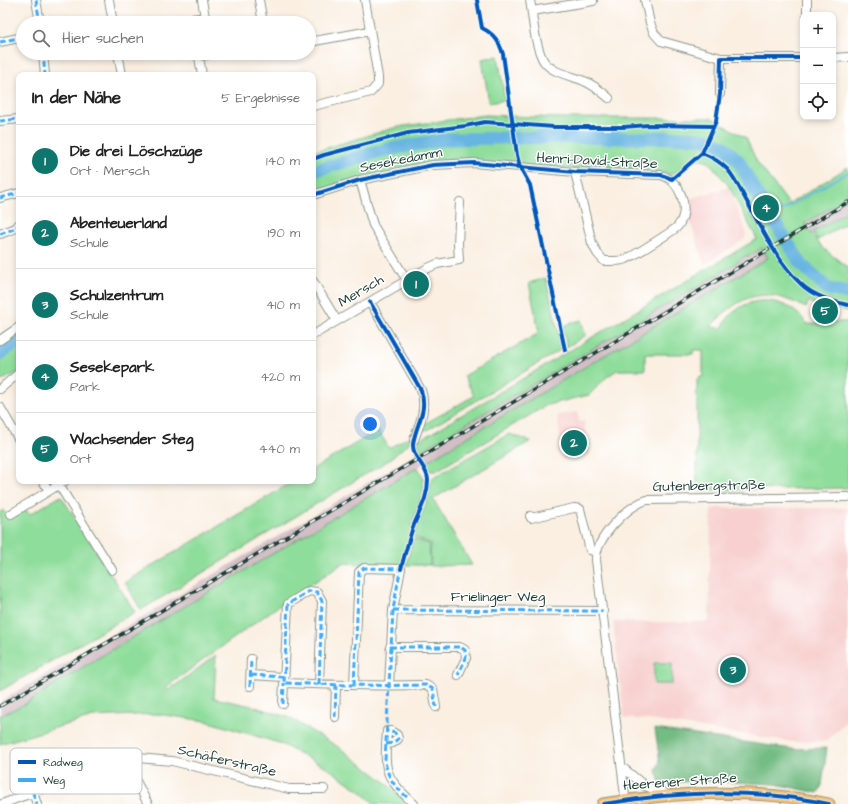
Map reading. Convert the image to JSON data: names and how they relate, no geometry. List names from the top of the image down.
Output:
{
  "streets": {
    "main road": ["Heerener Straße"],
    "street": [
      "Sesekedamm",
      "Henri-David-Straße",
      "Mersch",
      "Gutenbergstraße",
      "Frielinger Weg",
      "Schäferstraße"
    ]
  },
  "crossings": [
    ["Sesekedamm", "Henri-David-Straße"]
  ],
  "legend": ["Radweg", "Weg"],
  "page": {
    "map_buttons": ["+", "−"],
    "search": "Hier suchen",
    "heading": ["In der Nähe", "5 Ergebnisse"],
    "list": [
      {
        "mark": "1",
        "name": "Die drei Löschzüge",
        "note": "Ort · Mersch",
        "value": "140 m"
      },
      {
        "mark": "2",
        "name": "Abenteuerland",
        "note": "Schule",
        "value": "190 m"
      },
      {
        "mark": "3",
        "name": "Schulzentrum",
        "note": "Schule",
        "value": "410 m"
      },
      {
        "mark": "4",
        "name": "Sesekepark",
        "note": "Park",
        "value": "420 m"
      },
      {
        "mark": "5",
        "name": "Wachsender Steg",
        "note": "Ort",
        "value": "440 m"
      }
    ],
    "pins": [
      "4",
      "1",
      "5",
      "2",
      "3"
    ]
  }
}
